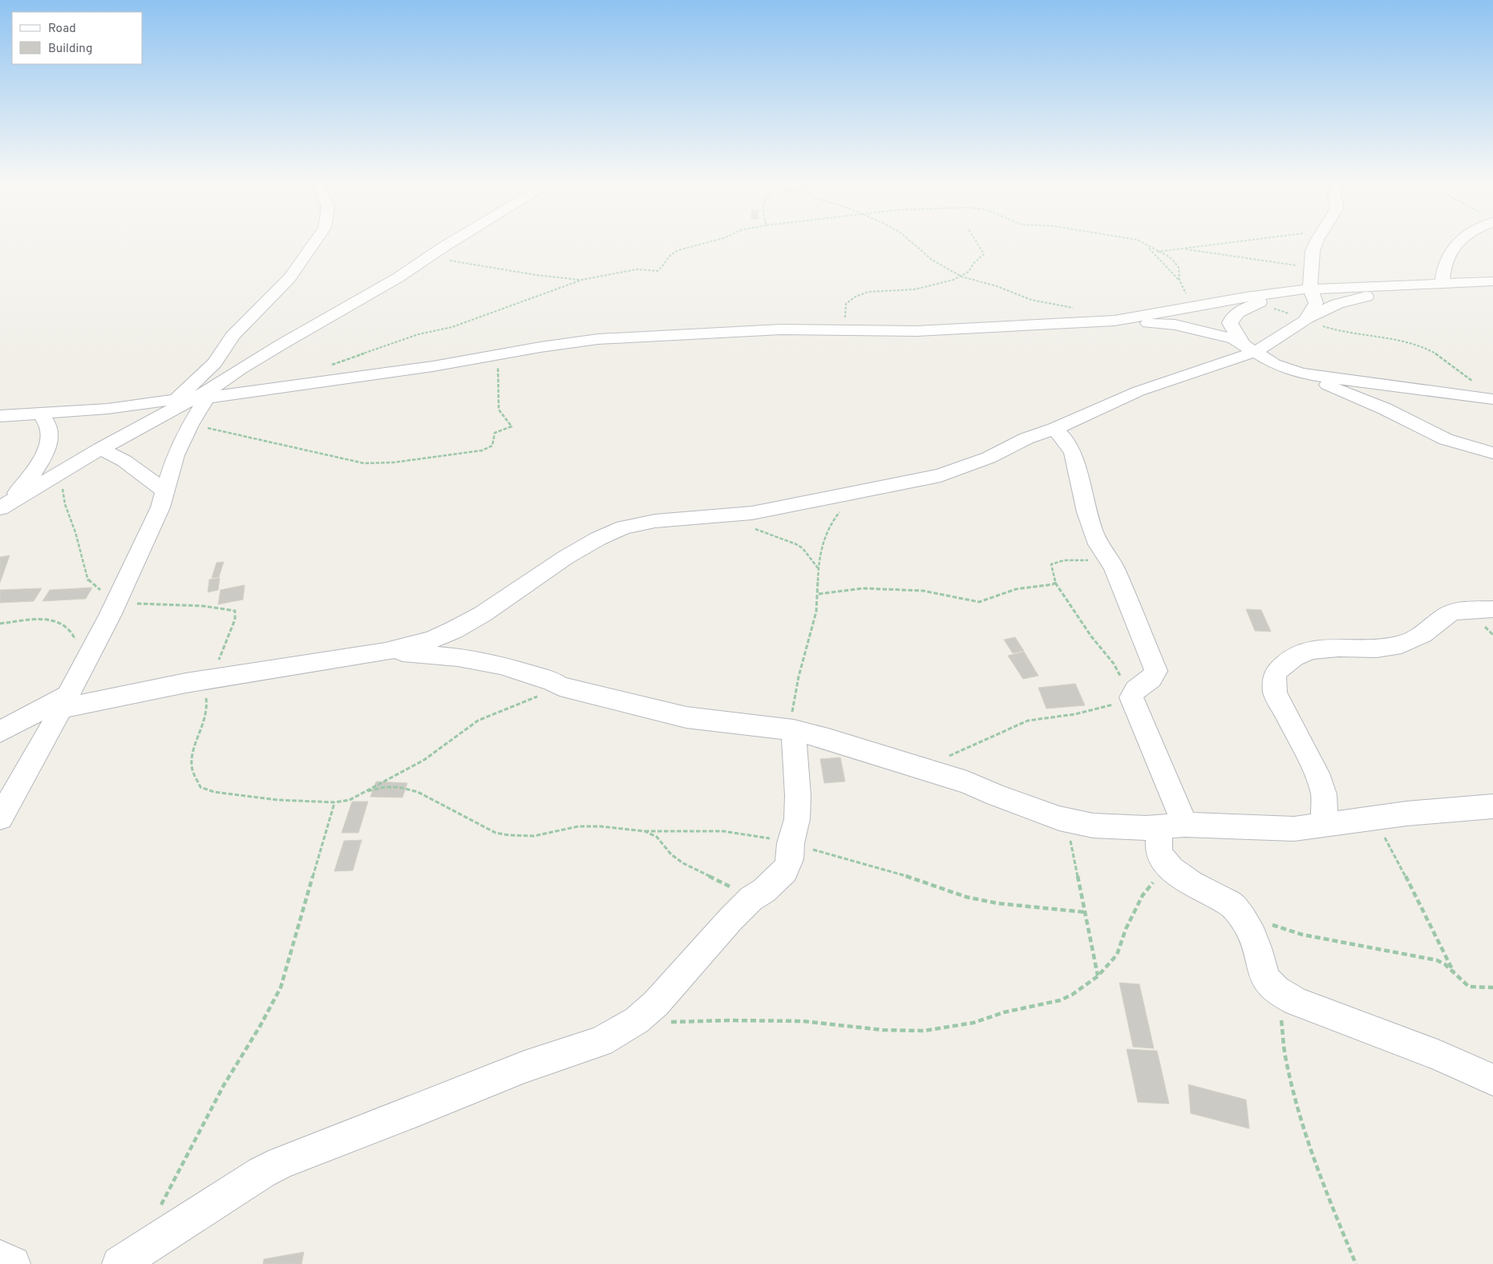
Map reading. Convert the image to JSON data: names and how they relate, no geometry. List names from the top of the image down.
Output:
{
  "legend": ["Road", "Building"]
}
